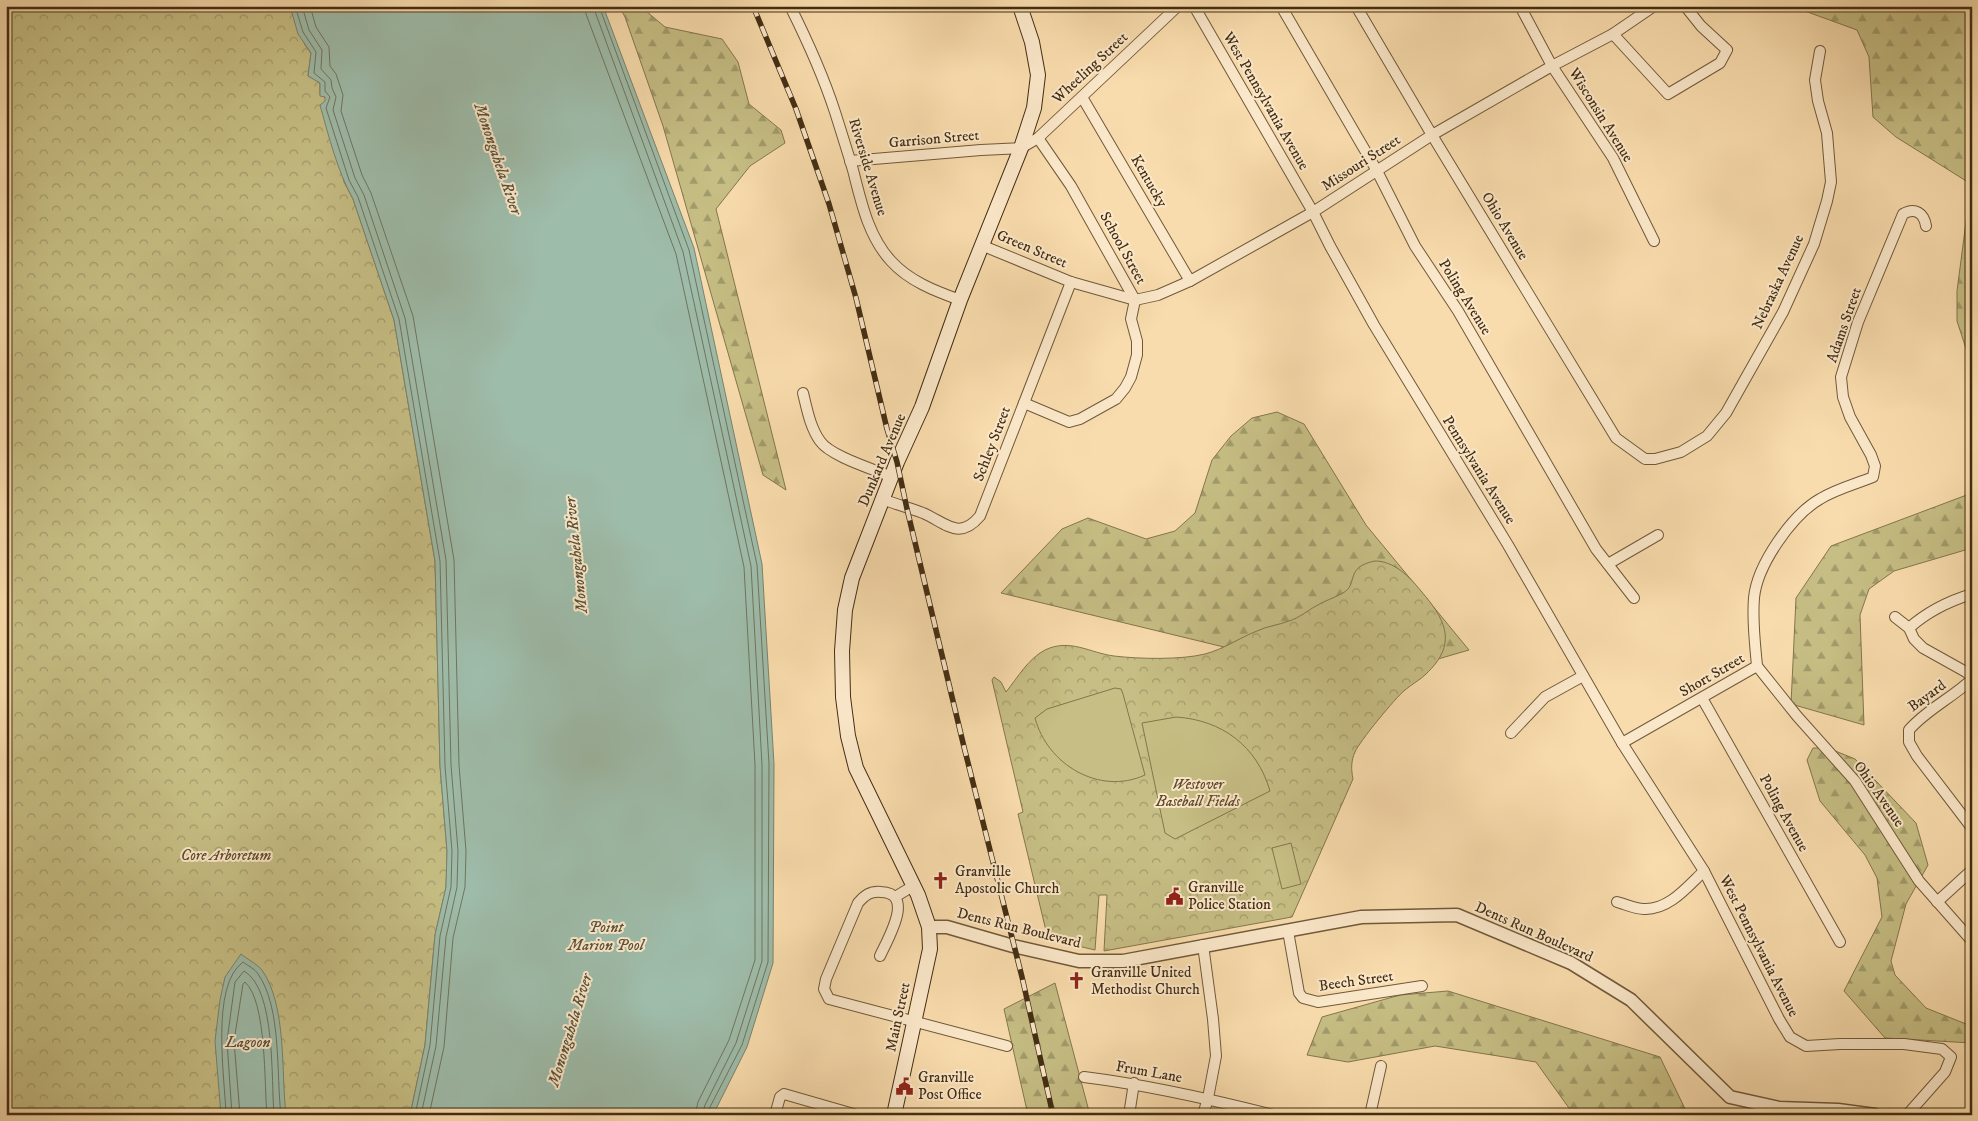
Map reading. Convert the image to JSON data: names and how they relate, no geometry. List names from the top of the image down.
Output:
{
  "streets": {
    "main road": ["Dunkard Avenue", "Main Street"],
    "street": [
      "Wheeling Street",
      "West Pennsylvania Avenue",
      "Wisconsin Avenue",
      "Garrison Street",
      "Missouri Street",
      "Riverside Avenue",
      "Kentucky",
      "Ohio Avenue",
      "School Street",
      "Green Street",
      "Nebraska Avenue",
      "Poling Avenue",
      "Adams Street",
      "Schley Street",
      "Pennsylvania Avenue",
      "Short Street",
      "Bayard",
      "Dents Run Boulevard",
      "Beech Street",
      "Frum Lane"
    ]
  },
  "crossings": [
    ["Wheeling Street", "Garrison Street"],
    ["Wheeling Street", "Kentucky"],
    ["Wheeling Street", "School Street"],
    ["Wheeling Street", "Dunkard Avenue"],
    ["West Pennsylvania Avenue", "Missouri Street"],
    ["West Pennsylvania Avenue", "Pennsylvania Avenue"],
    ["West Pennsylvania Avenue", "Short Street"],
    ["Wisconsin Avenue", "Missouri Street"],
    ["Garrison Street", "Riverside Avenue"],
    ["Garrison Street", "Dunkard Avenue"],
    ["Missouri Street", "Kentucky"],
    ["Missouri Street", "Ohio Avenue"],
    ["Missouri Street", "School Street"],
    ["Missouri Street", "Green Street"],
    ["Missouri Street", "Poling Avenue"],
    ["Missouri Street", "Schley Street"],
    ["Missouri Street", "Pennsylvania Avenue"],
    ["Riverside Avenue", "Dunkard Avenue"],
    ["Ohio Avenue", "Nebraska Avenue"],
    ["Ohio Avenue", "Short Street"],
    ["School Street", "Schley Street"],
    ["Green Street", "Schley Street"],
    ["Green Street", "Dunkard Avenue"],
    ["Poling Avenue", "Short Street"],
    ["Adams Street", "Short Street"],
    ["Schley Street", "Dunkard Avenue"],
    ["Dunkard Avenue", "Dents Run Boulevard"],
    ["Dunkard Avenue", "Main Street"],
    ["Pennsylvania Avenue", "Short Street"],
    ["Dents Run Boulevard", "Beech Street"],
    ["Dents Run Boulevard", "Main Street"]
  ],
  "water": ["Monongahela River", "Point Marion Pool", "Lagoon"],
  "parks": ["Westover Baseball Fields", "Core Arboretum"],
  "places": {
    "church": ["Granville Apostolic Church", "Granville United Methodist Church"],
    "public building": ["Granville Police Station", "Granville Post Office"]
  }
}
